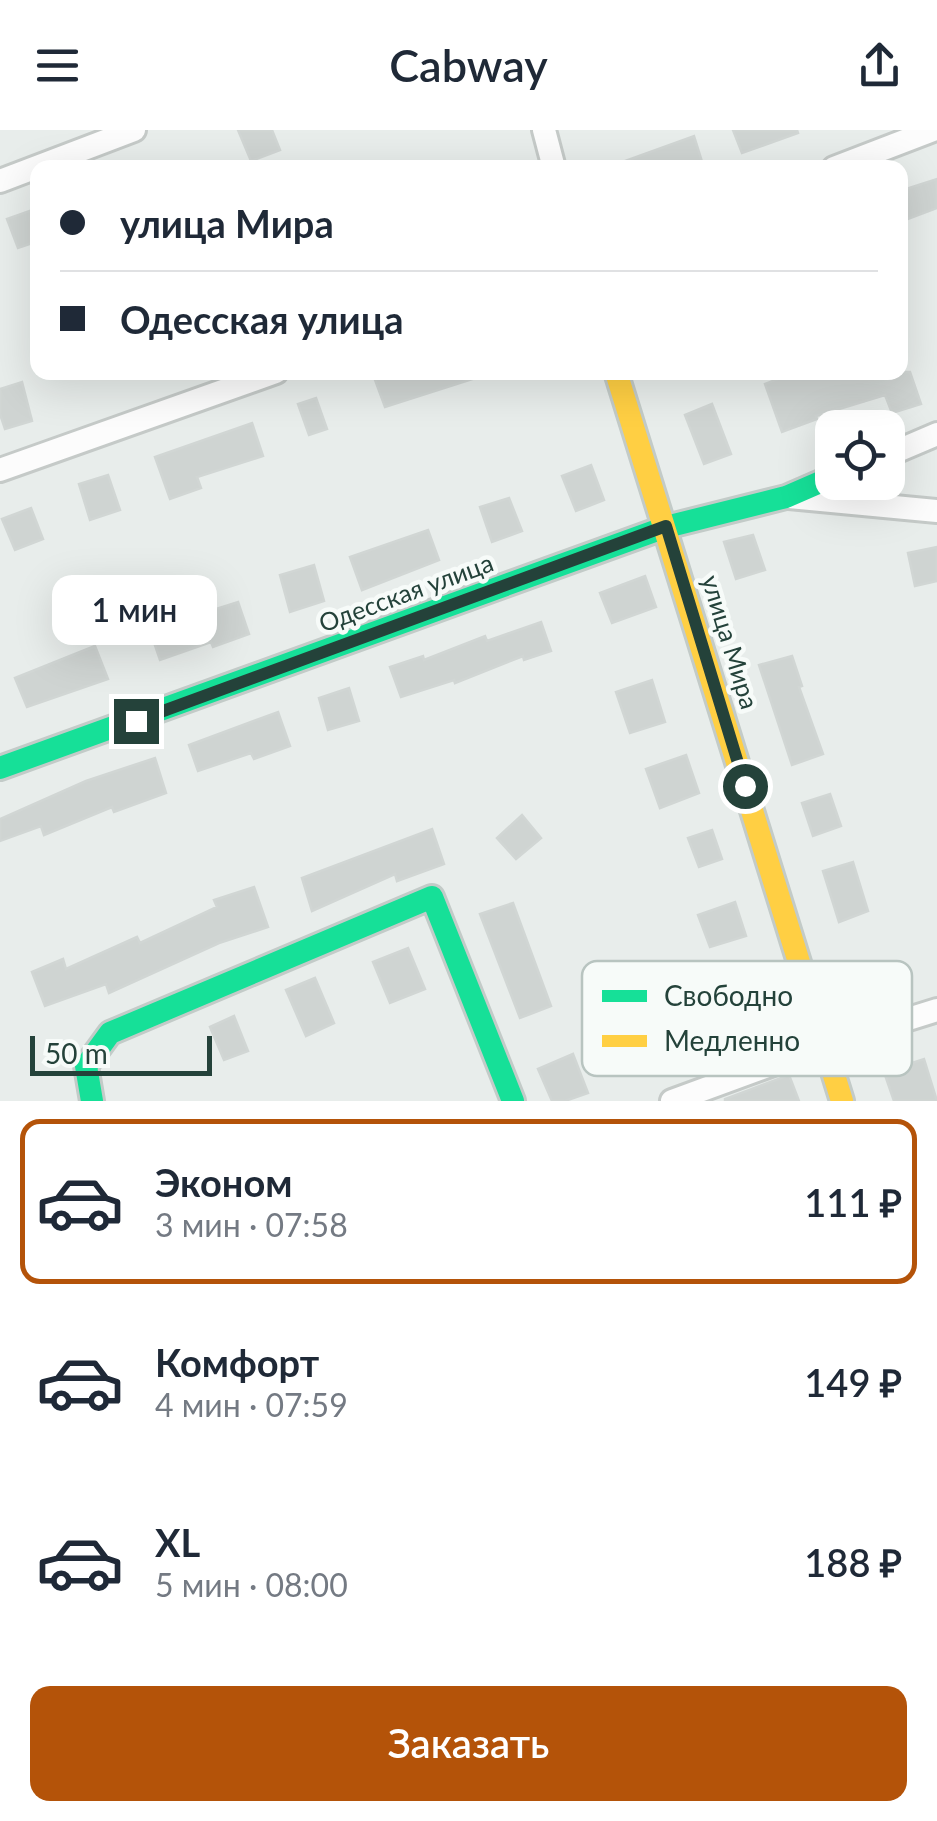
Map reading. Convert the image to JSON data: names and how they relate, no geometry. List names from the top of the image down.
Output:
{
  "streets": {
    "street": ["Одесская улица", "улица Мира"]
  },
  "crossings": [
    ["Одесская улица", "улица Мира"]
  ],
  "legend": ["Свободно", "Медленно"],
  "scale_bar": "50 m",
  "page": {
    "header": "Cabway",
    "banner": ["улица Мира", "Одесская улица"],
    "bubble": "1 мин",
    "scale": "50 m",
    "list": [
      {
        "name": "Эконом",
        "note": "3 мин · 07:58",
        "value": "111 ₽"
      },
      {
        "name": "Комфорт",
        "note": "4 мин · 07:59",
        "value": "149 ₽"
      },
      {
        "name": "XL",
        "note": "5 мин · 08:00",
        "value": "188 ₽"
      }
    ],
    "buttons": "Заказать"
  }
}
